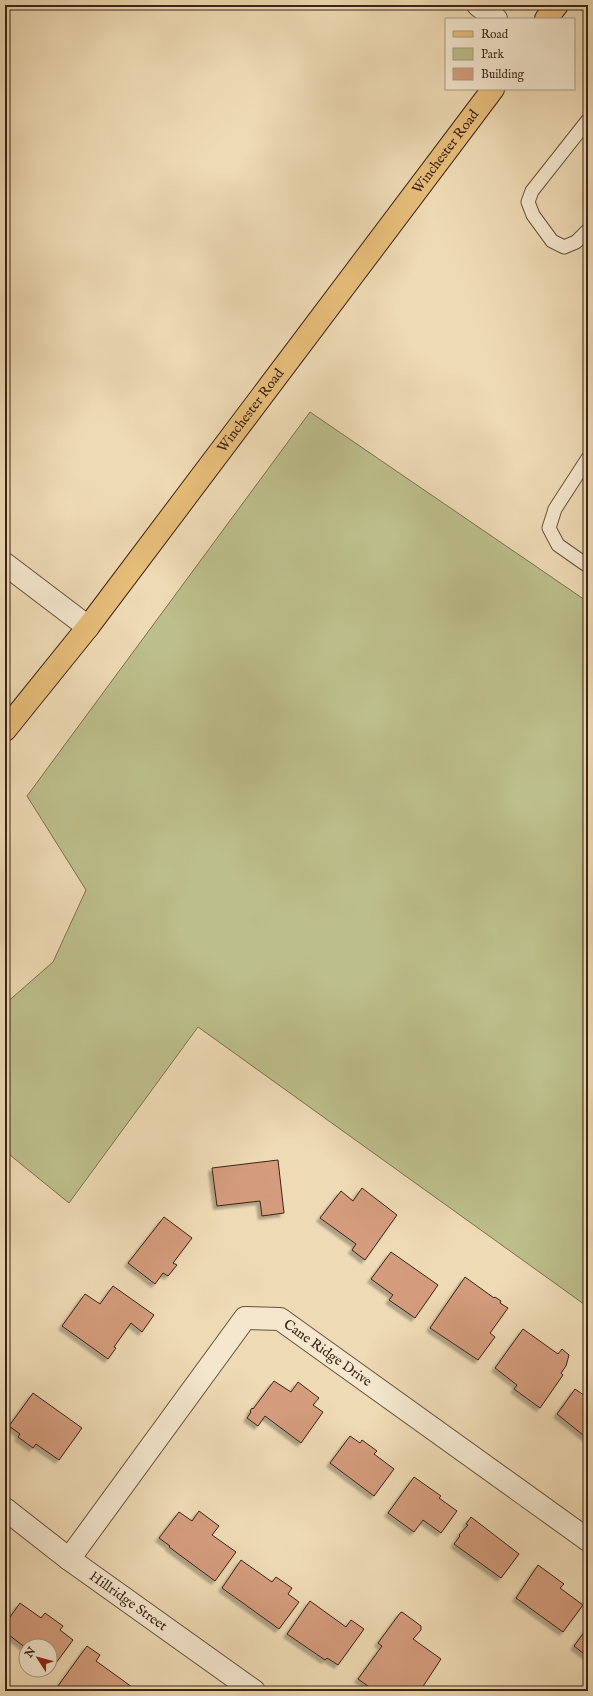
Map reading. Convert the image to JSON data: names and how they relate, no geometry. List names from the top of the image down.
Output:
{
  "streets": {
    "main road": ["Winchester Road"],
    "street": ["Cane Ridge Drive", "Hillridge Street"]
  },
  "crossings": [
    ["Cane Ridge Drive", "Hillridge Street"]
  ],
  "legend": ["Road", "Park", "Building"],
  "north": "top left"
}
